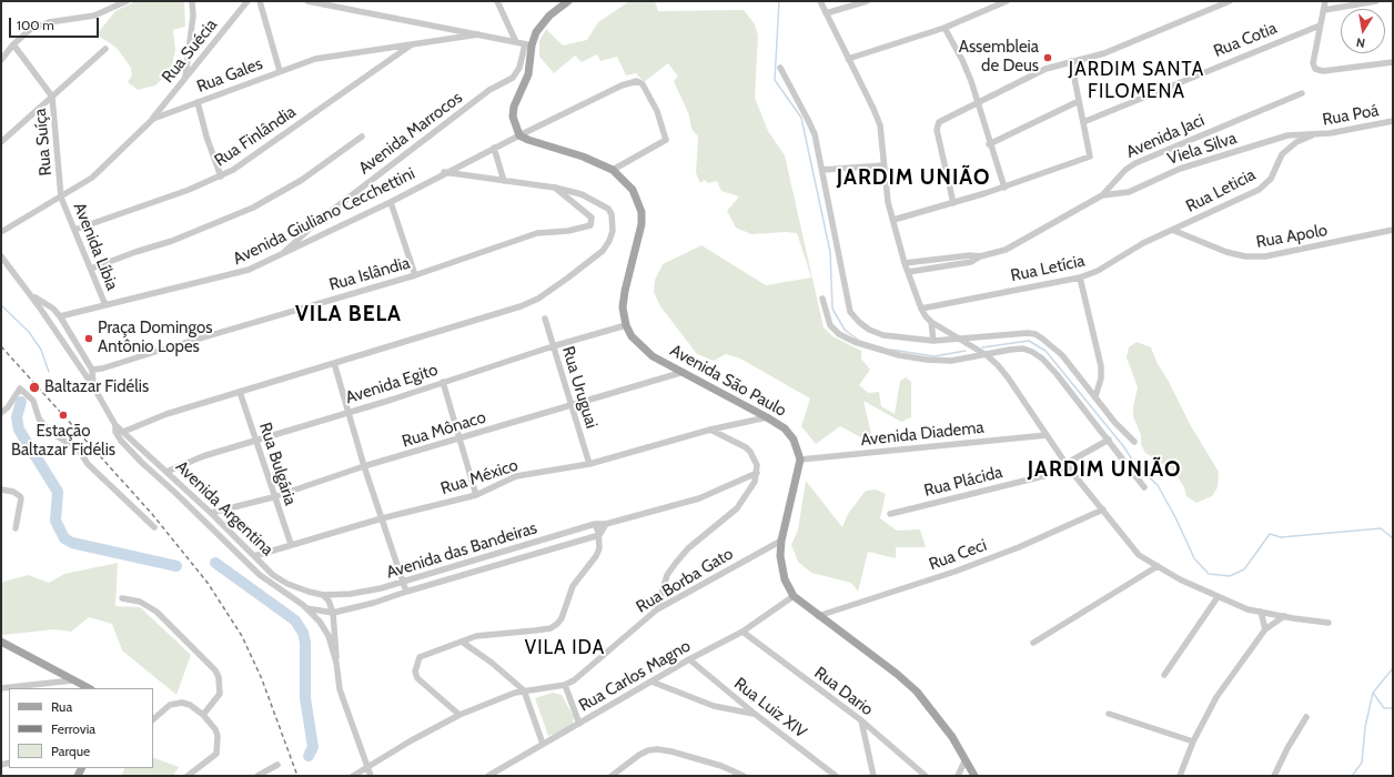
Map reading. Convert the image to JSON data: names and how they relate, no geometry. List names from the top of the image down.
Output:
{
  "streets": {
    "main road": ["Avenida São Paulo"],
    "street": [
      "Rua Cotia",
      "Rua Suécia",
      "Rua Gales",
      "Rua Poá",
      "Avenida Marrocos",
      "Rua Finlândia",
      "Avenida Jaci",
      "Rua Suíça",
      "Viela Silva",
      "Rua Leticia",
      "Avenida Giuliano Cecchettini",
      "Rua Apolo",
      "Avenida Líbia",
      "Rua Letícia",
      "Rua Islândia",
      "Avenida Egito",
      "Rua Uruguai",
      "Rua Mônaco",
      "Avenida Diadema",
      "Rua Bulgária",
      "Rua México",
      "Rua Plácida",
      "Avenida Argentina",
      "Avenida das Bandeiras",
      "Rua Ceci",
      "Rua Borba Gato",
      "Rua Carlos Magno",
      "Rua Dario",
      "Rua Luiz XIV"
    ]
  },
  "crossings": [
    ["Rua Suécia", "Rua Gales"],
    ["Rua Gales", "Rua Finlândia"],
    ["Rua Gales", "Rua Suíça"],
    ["Rua Gales", "Avenida Líbia"],
    ["Rua Poá", "Viela Silva"],
    ["Rua Poá", "Rua Leticia"],
    ["Avenida Marrocos", "Avenida Giuliano Cecchettini"],
    ["Rua Finlândia", "Avenida Líbia"],
    ["Avenida Jaci", "Viela Silva"],
    ["Rua Suíça", "Avenida Líbia"],
    ["Viela Silva", "Rua Leticia"],
    ["Rua Leticia", "Rua Apolo"],
    ["Rua Leticia", "Rua Letícia"],
    ["Avenida Giuliano Cecchettini", "Avenida Líbia"],
    ["Avenida Giuliano Cecchettini", "Avenida São Paulo"],
    ["Rua Apolo", "Rua Letícia"],
    ["Avenida São Paulo", "Avenida Egito"],
    ["Avenida São Paulo", "Rua Mônaco"],
    ["Avenida São Paulo", "Avenida Diadema"],
    ["Avenida São Paulo", "Rua México"],
    ["Avenida Egito", "Rua Uruguai"],
    ["Avenida Egito", "Rua Bulgária"],
    ["Avenida Egito", "Avenida Argentina"],
    ["Rua Uruguai", "Rua Mônaco"],
    ["Rua Uruguai", "Rua México"],
    ["Rua Mônaco", "Rua Bulgária"],
    ["Rua Mônaco", "Avenida Argentina"],
    ["Rua Bulgária", "Rua México"],
    ["Rua México", "Avenida Argentina"],
    ["Avenida Argentina", "Avenida das Bandeiras"],
    ["Rua Carlos Magno", "Rua Dario"],
    ["Rua Carlos Magno", "Rua Luiz XIV"]
  ],
  "districts": [
    "JARDIM SANTA FILOMENA",
    "JARDIM UNIÃO",
    "VILA BELA",
    "JARDIM UNIÃO",
    "VILA IDA"
  ],
  "places": [
    "Assembleia de Deus",
    "Praça Domingos Antônio Lopes",
    "Baltazar Fidélis",
    "Estação Baltazar Fidélis"
  ],
  "legend": ["Rua", "Ferrovia", "Parque"],
  "scale_bar": "100 m",
  "north": "bottom"
}
